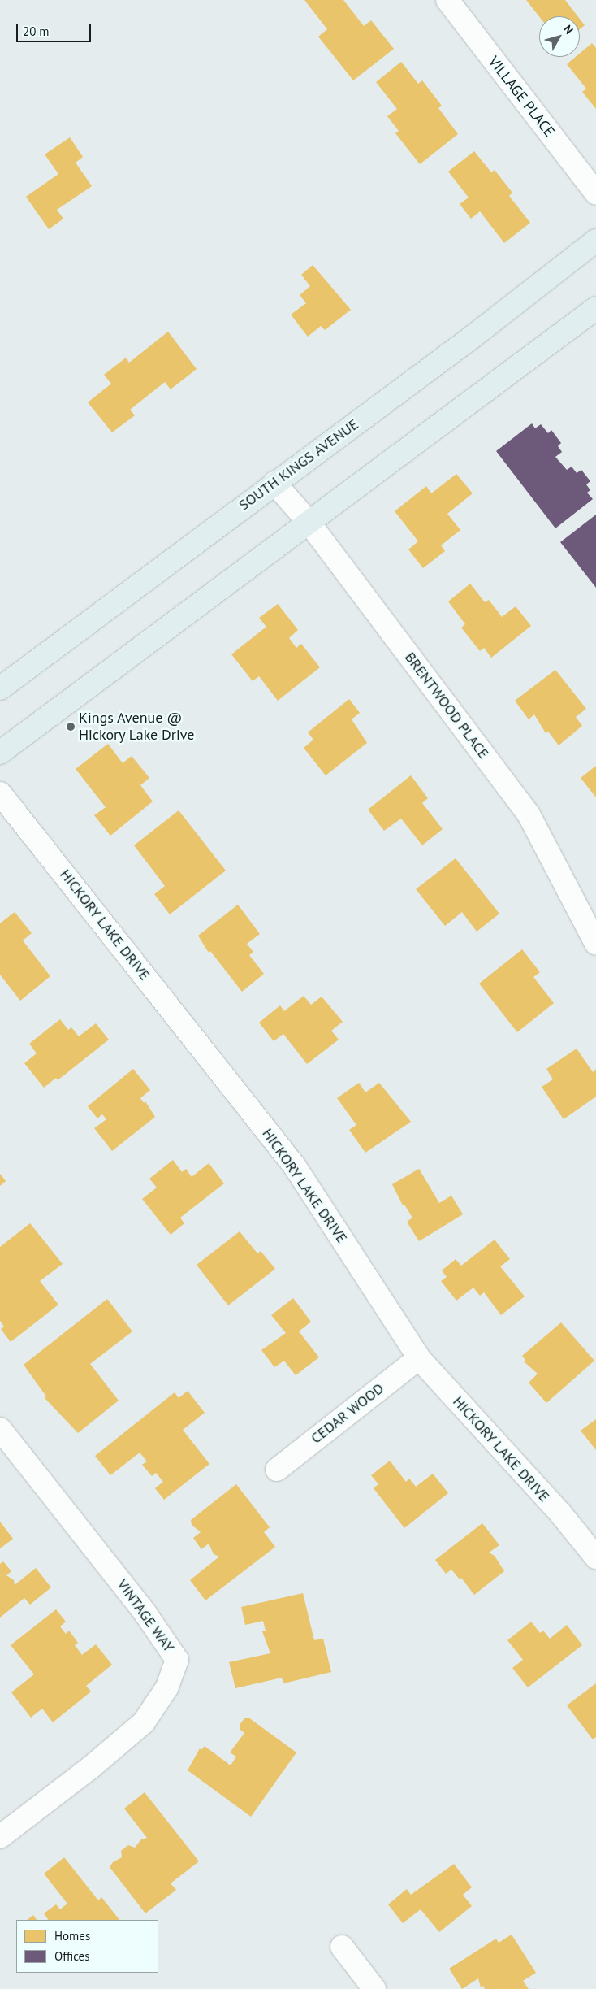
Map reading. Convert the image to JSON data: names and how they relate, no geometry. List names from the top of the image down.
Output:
{
  "streets": {
    "main road": ["SOUTH KINGS AVENUE"],
    "street": [
      "VILLAGE PLACE",
      "BRENTWOOD PLACE",
      "HICKORY LAKE DRIVE",
      "CEDAR WOOD",
      "VINTAGE WAY"
    ]
  },
  "crossings": [
    ["SOUTH KINGS AVENUE", "BRENTWOOD PLACE"],
    ["HICKORY LAKE DRIVE", "CEDAR WOOD"]
  ],
  "places": ["Kings Avenue @ Hickory Lake Drive"],
  "legend": ["Homes", "Offices"],
  "scale_bar": "20 m",
  "north": "top right"
}
